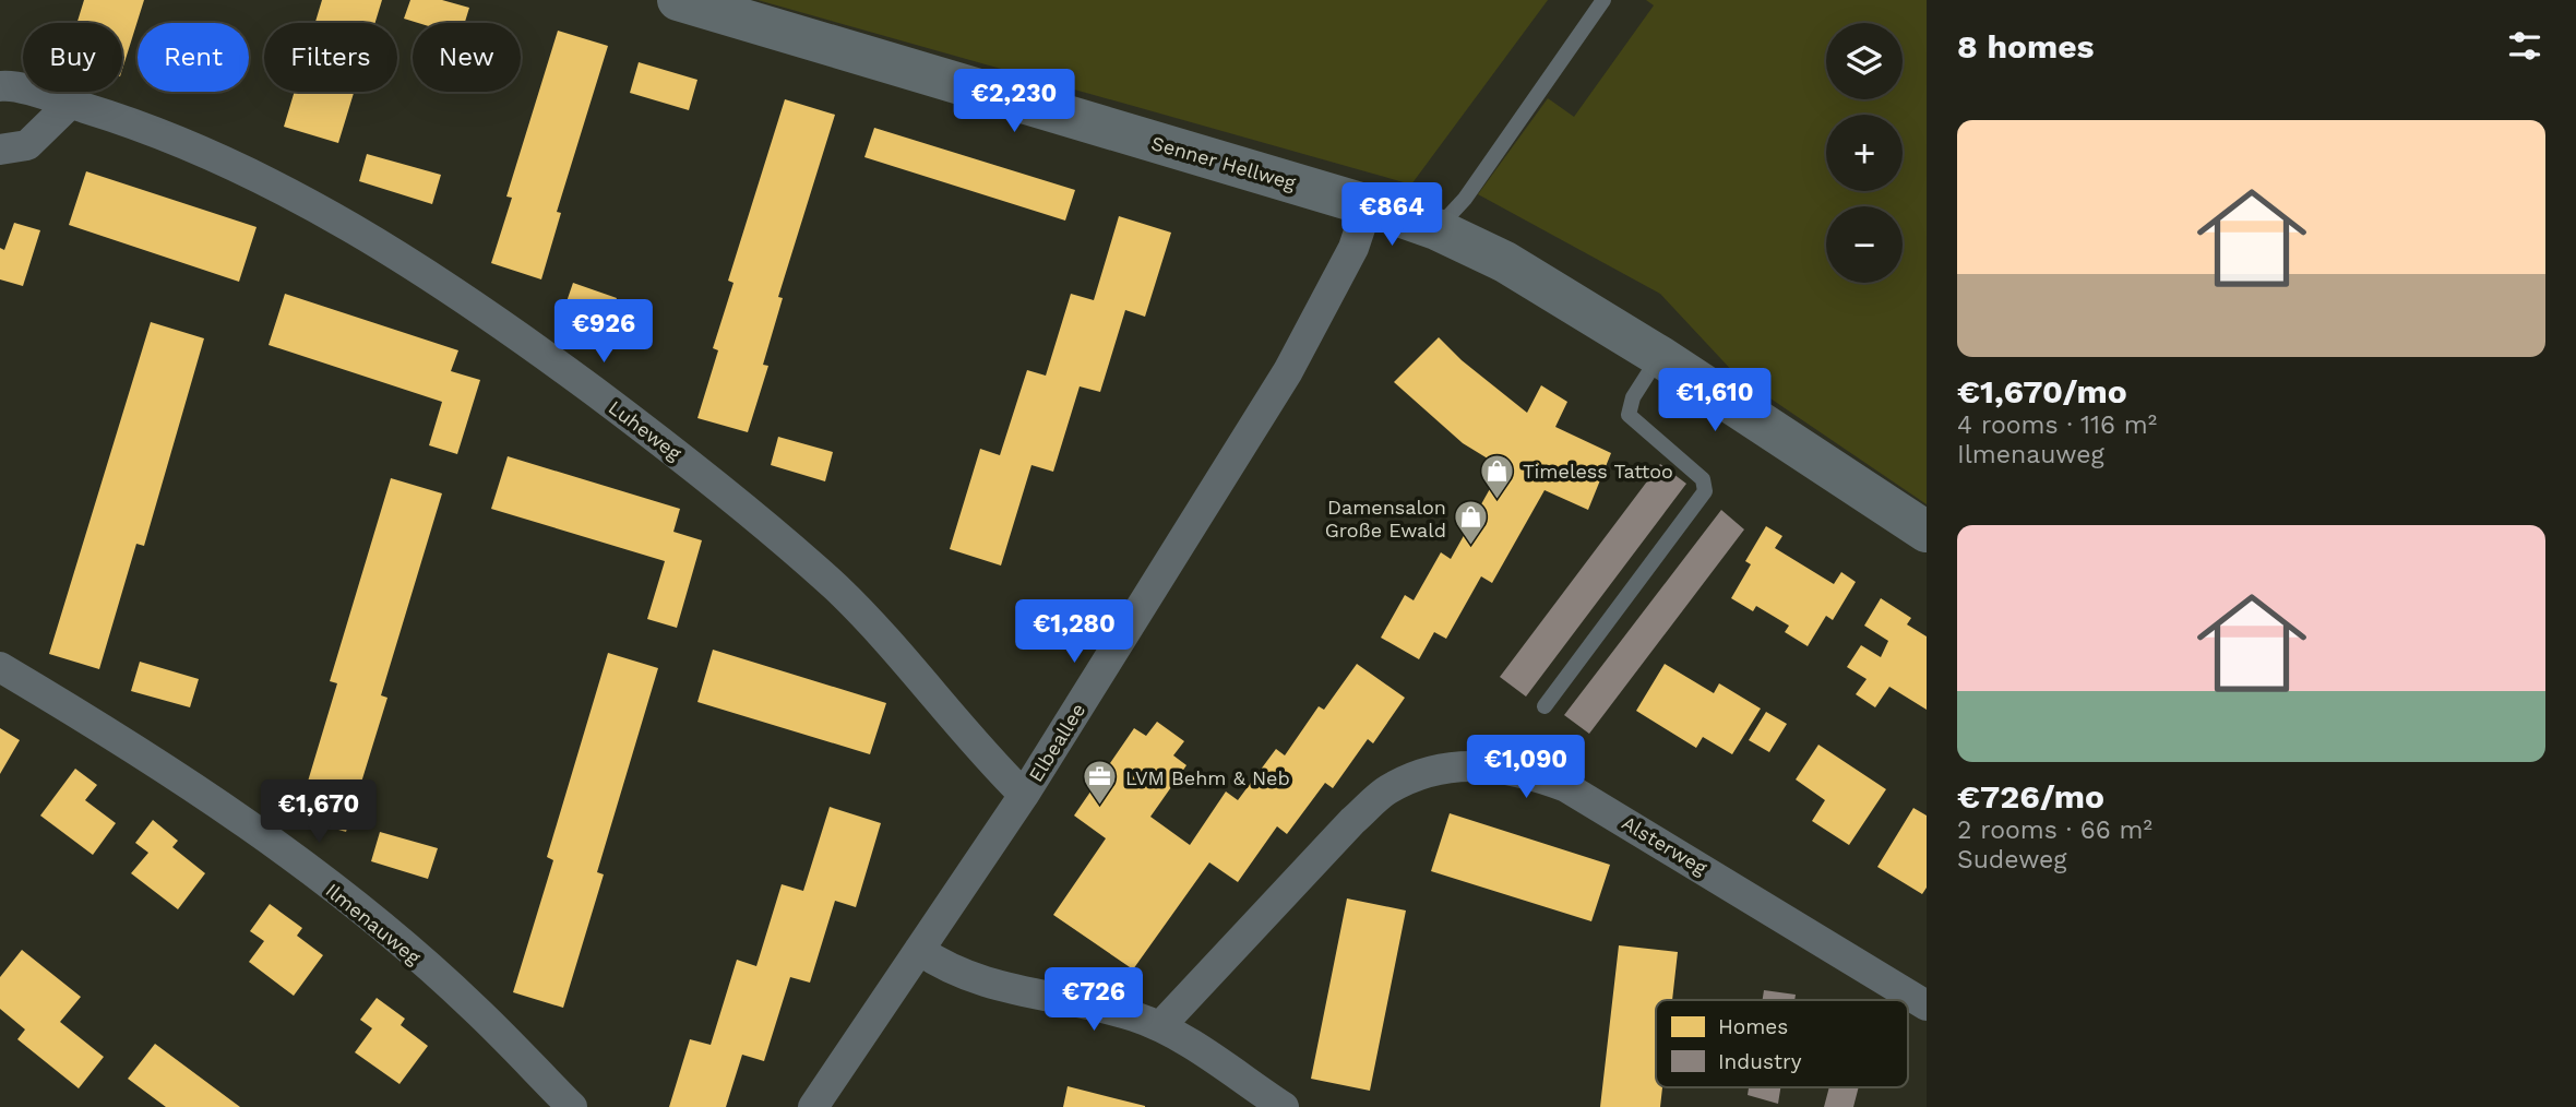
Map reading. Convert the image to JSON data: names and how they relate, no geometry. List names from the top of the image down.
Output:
{
  "streets": {
    "street": [
      "Senner Hellweg",
      "Luheweg",
      "Elbeallee",
      "Alsterweg",
      "Ilmenauweg"
    ]
  },
  "crossings": [
    ["Senner Hellweg", "Elbeallee"],
    ["Luheweg", "Elbeallee"]
  ],
  "places": {
    "shop": ["Timeless Tattoo", "Damensalon Große Ewald"],
    "office": ["LVM Behm & Neb"]
  },
  "legend": ["Homes", "Industry"],
  "page": {
    "heading": "8 homes",
    "map_buttons": ["+", "−"],
    "chip": [
      "Buy",
      "Rent",
      "Filters",
      "New"
    ],
    "price": [
      "€2,230",
      "€864",
      "€926",
      "€1,610",
      "€1,280",
      "€1,090",
      "€1,670",
      "€726"
    ],
    "list": [
      {
        "name": "€1,670/mo",
        "note": "4 rooms · 116 m² · Ilmenauweg"
      },
      {
        "name": "€726/mo",
        "note": "2 rooms · 66 m² · Sudeweg"
      }
    ]
  }
}
